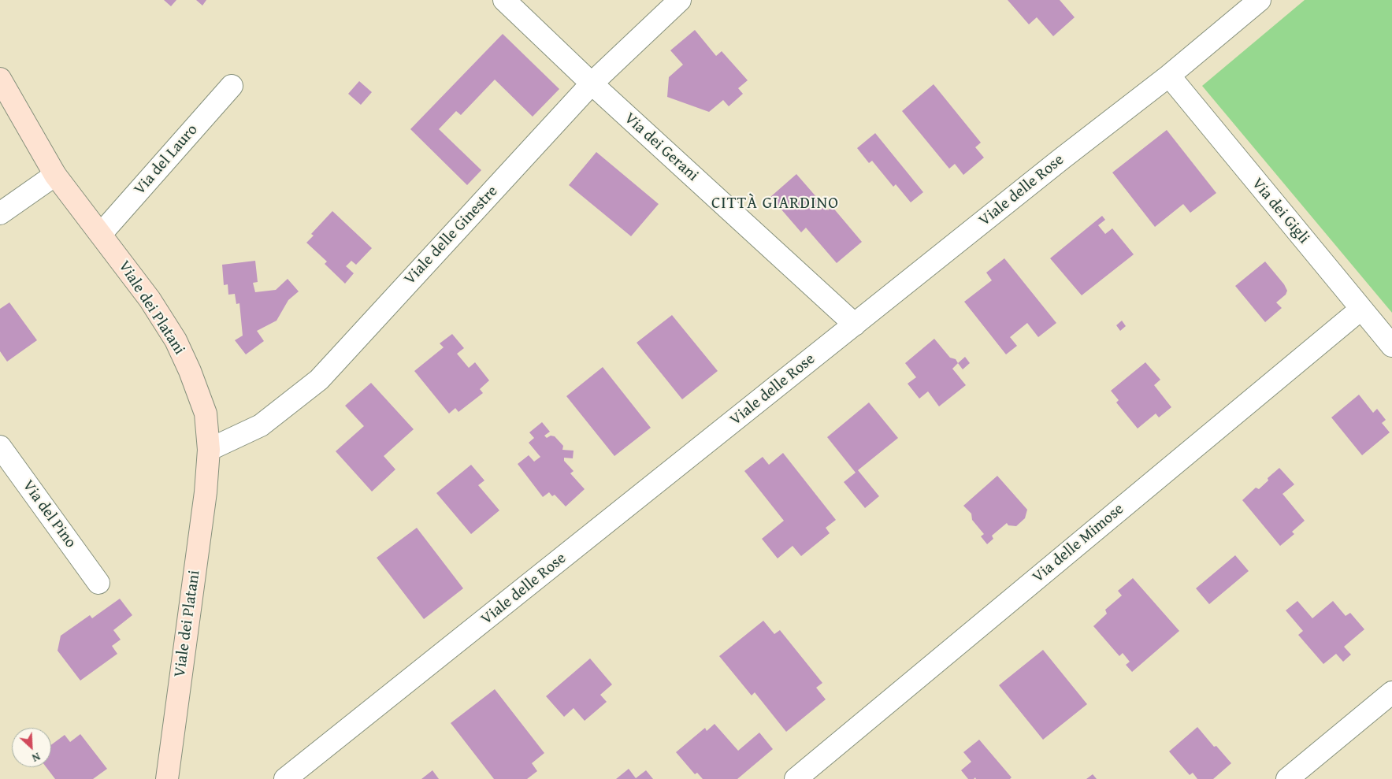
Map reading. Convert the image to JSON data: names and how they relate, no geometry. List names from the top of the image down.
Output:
{
  "streets": {
    "main road": ["Viale dei Platani"],
    "street": [
      "Via dei Gerani",
      "Via del Lauro",
      "Viale delle Rose",
      "Via dei Gigli",
      "Viale delle Ginestre",
      "Via del Pino",
      "Via delle Mimose"
    ]
  },
  "crossings": [
    ["Via dei Gerani", "Viale delle Rose"],
    ["Via dei Gerani", "Viale delle Ginestre"],
    ["Via del Lauro", "Viale dei Platani"],
    ["Viale delle Rose", "Via dei Gigli"],
    ["Via dei Gigli", "Via delle Mimose"],
    ["Viale delle Ginestre", "Viale dei Platani"]
  ],
  "districts": ["CITTÀ GIARDINO"],
  "north": "bottom right"
}
